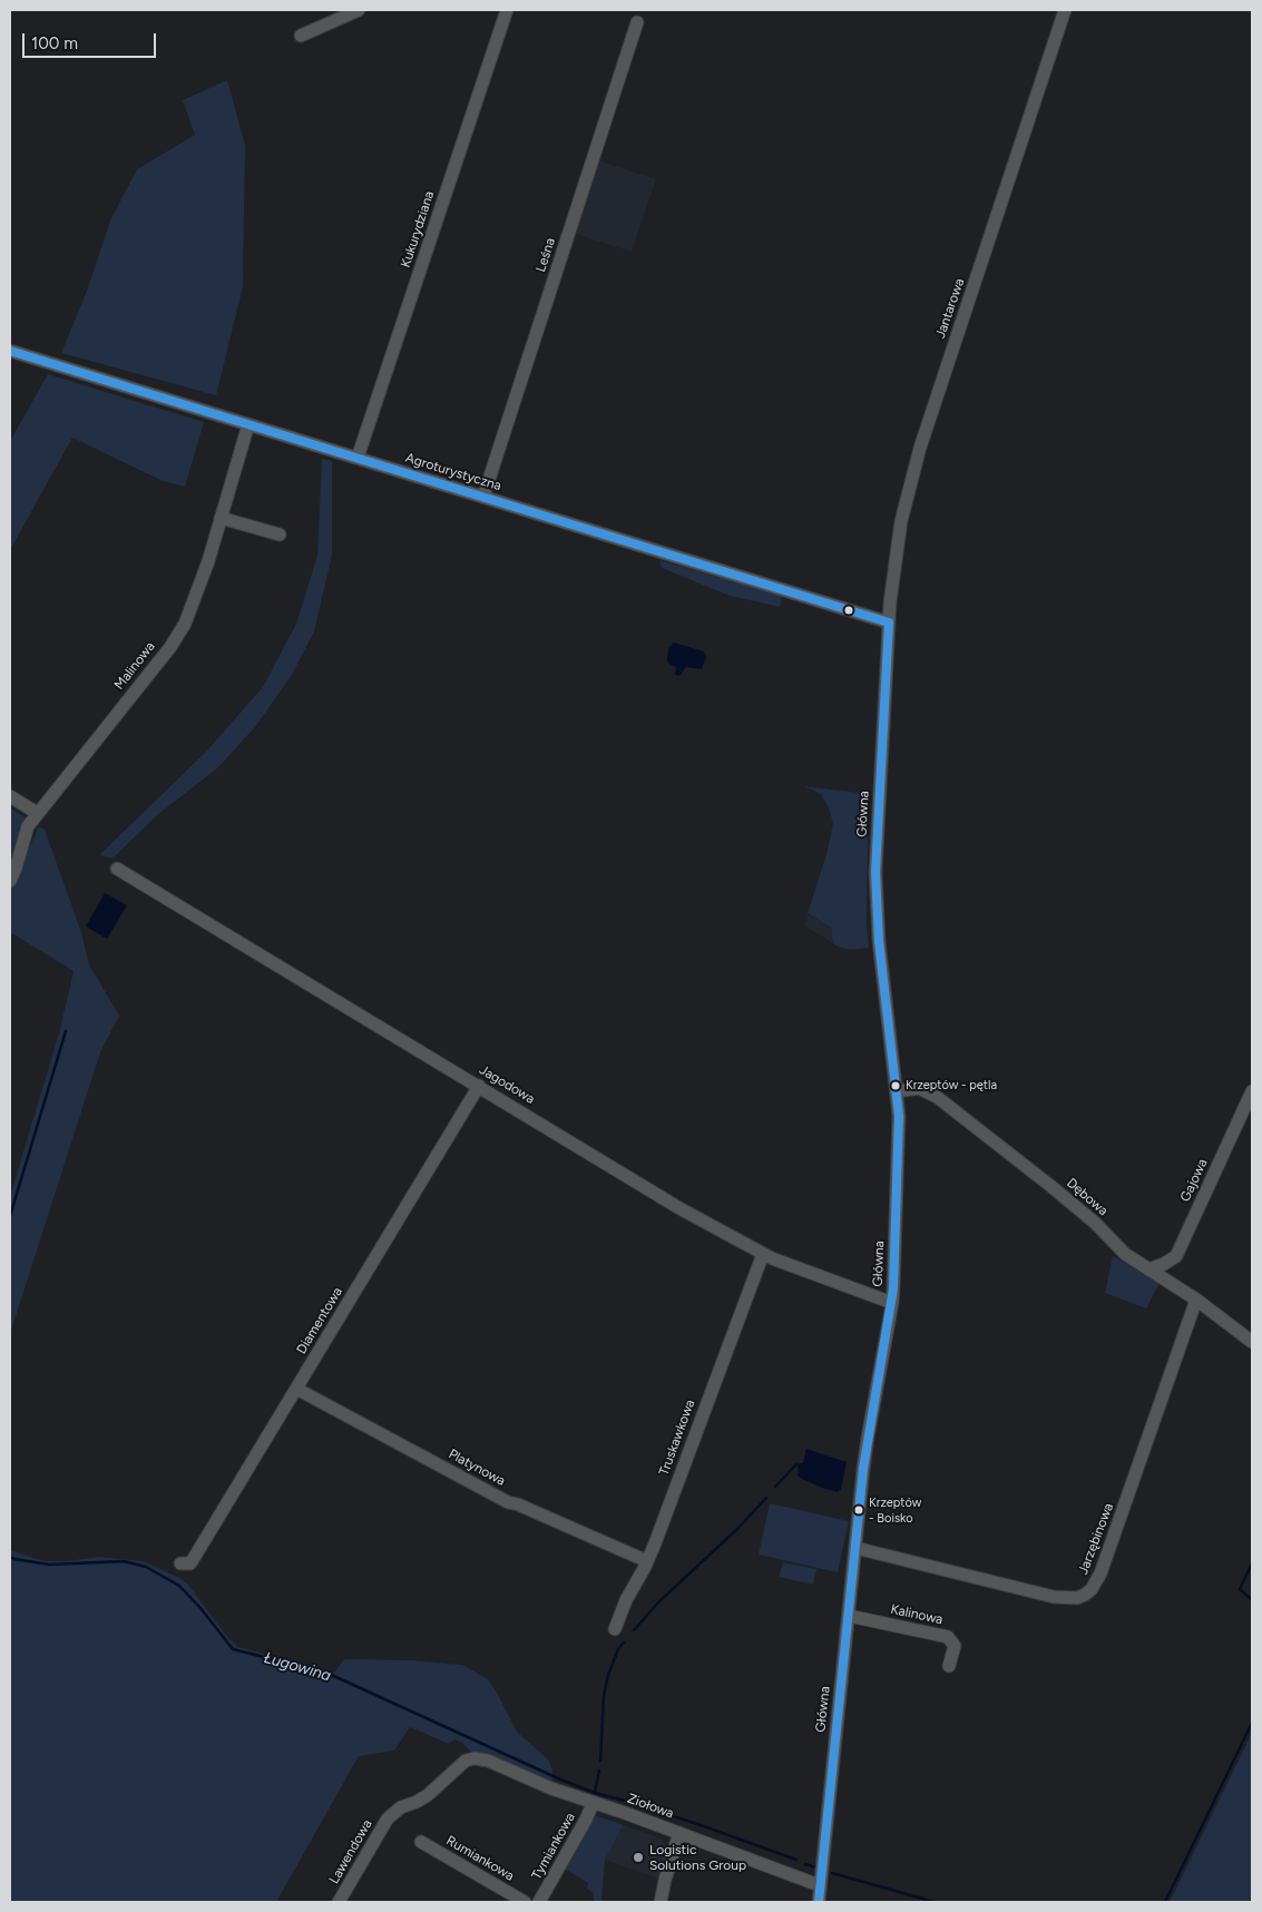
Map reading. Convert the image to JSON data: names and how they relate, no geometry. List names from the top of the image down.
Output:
{
  "streets": {
    "street": [
      "Kukurydziana",
      "Leśna",
      "Jantarowa",
      "Agroturystyczna",
      "Malinowa",
      "Główna",
      "Jagodowa",
      "Gajowa",
      "Dębowa",
      "Diamentowa",
      "Truskawkowa",
      "Platynowa",
      "Jarzębinowa",
      "Kalinowa",
      "Ziołowa",
      "Tymiankowa",
      "Lawendowa",
      "Rumiankowa"
    ]
  },
  "crossings": [
    ["Kukurydziana", "Agroturystyczna"],
    ["Leśna", "Agroturystyczna"],
    ["Jantarowa", "Agroturystyczna"],
    ["Jantarowa", "Główna"],
    ["Agroturystyczna", "Malinowa"],
    ["Agroturystyczna", "Główna"],
    ["Główna", "Jagodowa"],
    ["Główna", "Dębowa"],
    ["Główna", "Jarzębinowa"],
    ["Główna", "Kalinowa"],
    ["Główna", "Ziołowa"],
    ["Jagodowa", "Diamentowa"],
    ["Jagodowa", "Truskawkowa"],
    ["Gajowa", "Dębowa"],
    ["Dębowa", "Jarzębinowa"],
    ["Diamentowa", "Platynowa"],
    ["Truskawkowa", "Platynowa"],
    ["Ziołowa", "Tymiankowa"],
    ["Ziołowa", "Lawendowa"]
  ],
  "water": ["Ługowina"],
  "places": ["Krzeptów - pętla", "Krzeptów - Boisko", "Logistic Solutions Group"],
  "scale_bar": "100 m"
}
